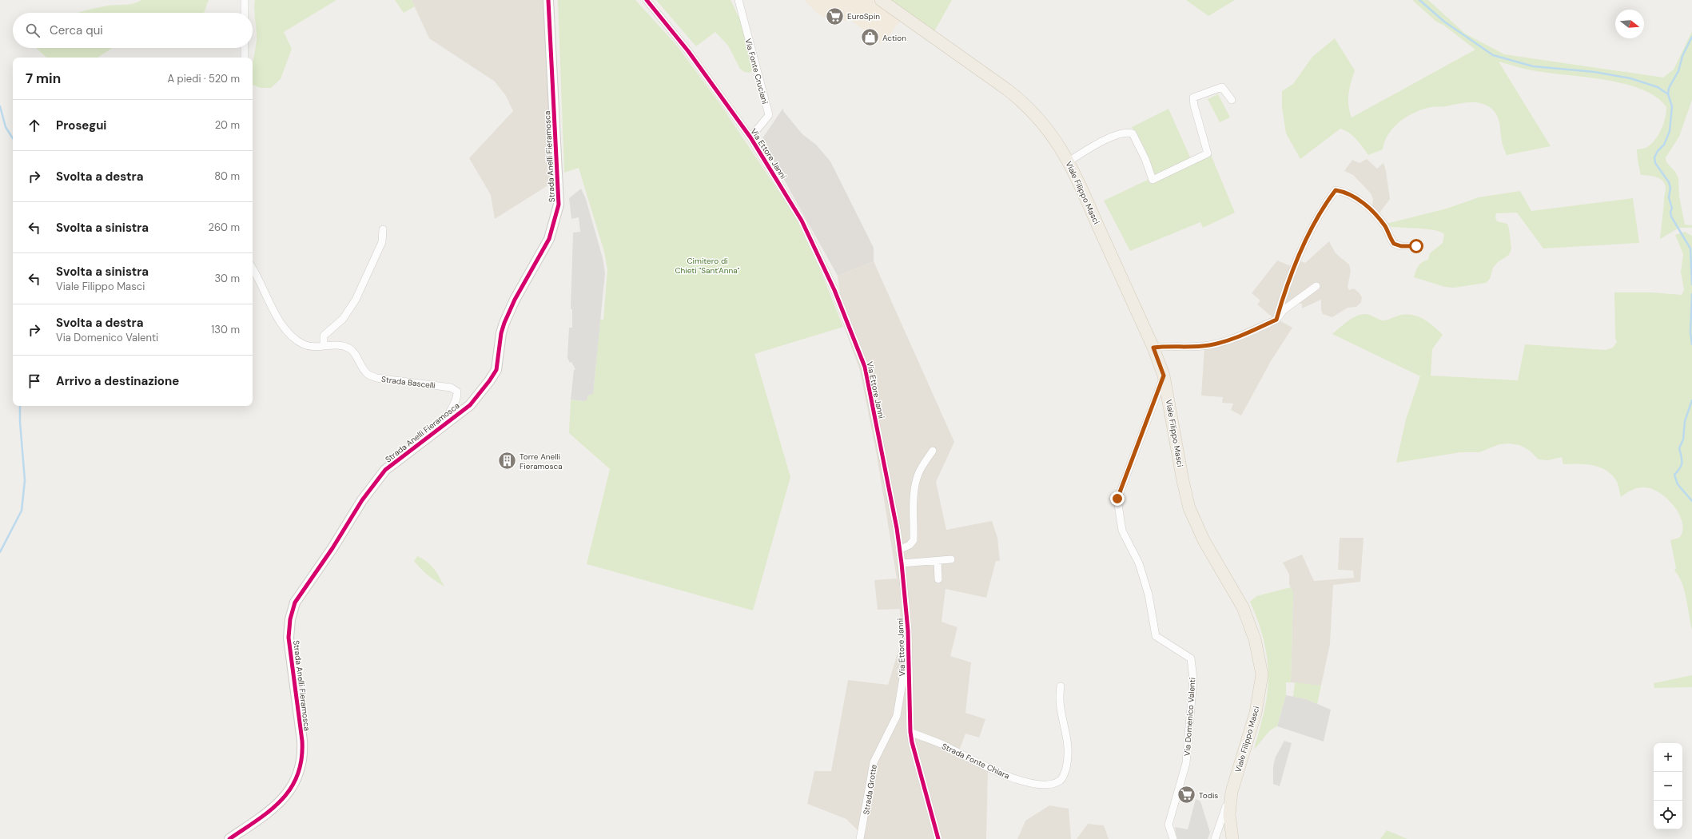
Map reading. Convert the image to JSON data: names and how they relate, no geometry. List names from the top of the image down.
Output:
{
  "streets": {
    "main road": ["Viale Filippo Masci"],
    "street": [
      "Via Fonte Cruciani",
      "Via Ettore Janni",
      "Strada Anelli Fieramosca",
      "Strada Bascelli",
      "Via Domenico Valenti",
      "Strada Fonte Chiara",
      "Strada Grotte"
    ]
  },
  "crossings": [
    ["Via Fonte Cruciani", "Via Ettore Janni"],
    ["Via Ettore Janni", "Strada Fonte Chiara"],
    ["Via Ettore Janni", "Strada Grotte"],
    ["Strada Anelli Fieramosca", "Strada Bascelli"],
    ["Viale Filippo Masci", "Via Domenico Valenti"]
  ],
  "parks": ["Cimitero di Chieti \"Sant'Anna\""],
  "places": {
    "supermarket": ["EuroSpin", "Todis"],
    "shop": ["Action"],
    "building": ["Torre Anelli Fieramosca"]
  },
  "north": "right",
  "page": {
    "search": "Cerca qui",
    "heading": ["7 min", "A piedi · 520 m"],
    "list": [
      ["Prosegui", "20 m"],
      ["Svolta a destra", "80 m"],
      ["Svolta a sinistra", "260 m"],
      ["Svolta a sinistra", "Viale Filippo Masci", "30 m"],
      ["Svolta a destra", "Via Domenico Valenti", "130 m"],
      "Arrivo a destinazione"
    ],
    "map_buttons": ["+", "−"]
  }
}
